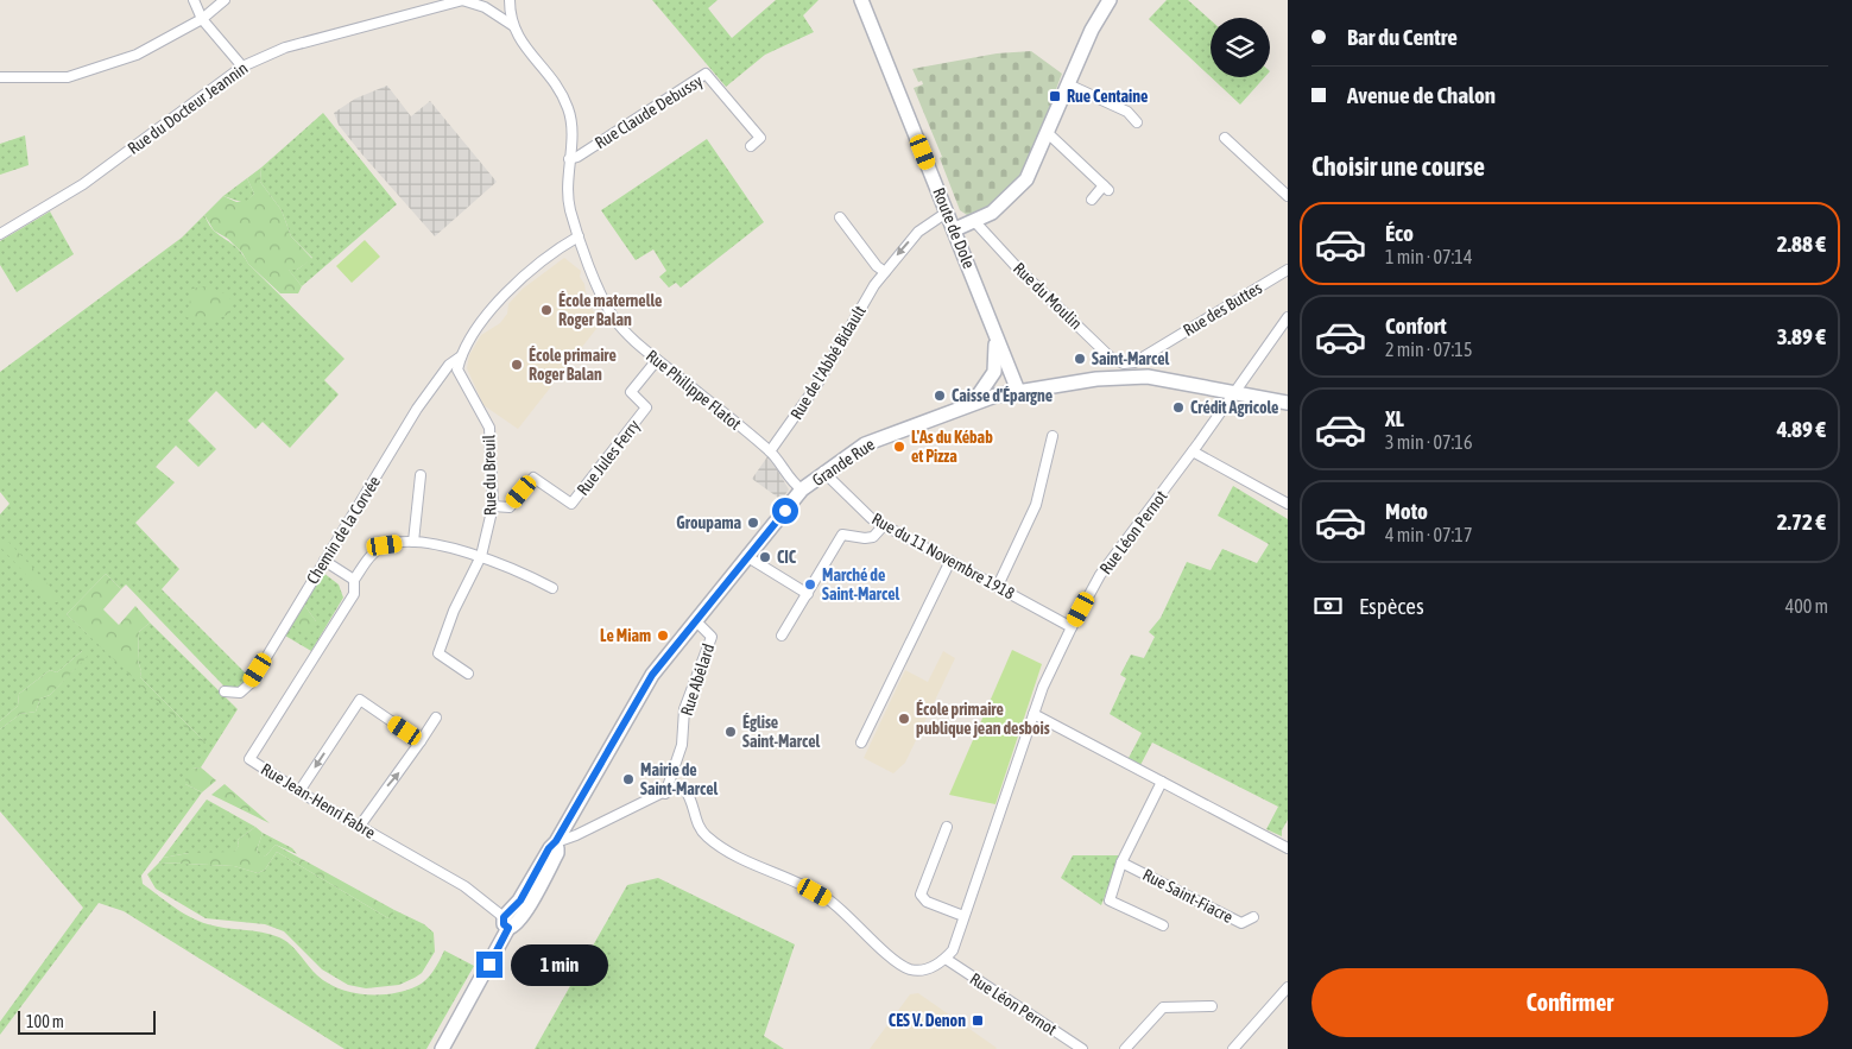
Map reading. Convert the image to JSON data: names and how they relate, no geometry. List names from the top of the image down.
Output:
{
  "streets": {
    "main road": ["Route de Dole", "Grande Rue"],
    "street": [
      "Rue du Docteur Jeannin",
      "Rue Claude Debussy",
      "Rue du Moulin",
      "Rue des Buttes",
      "Rue de l'Abbé Bidault",
      "Rue Philippe Flatot",
      "Rue Jules Ferry",
      "Rue du Breuil",
      "Chemin de la Corvée",
      "Rue Léon Pernot",
      "Rue du 11 Novembre 1918",
      "Rue Abélard",
      "Rue Jean-Henri Fabre",
      "Rue Saint-Fiacre"
    ]
  },
  "crossings": [
    ["Rue du Docteur Jeannin", "Rue Philippe Flatot"],
    ["Rue Claude Debussy", "Rue Philippe Flatot"],
    ["Route de Dole", "Rue de l'Abbé Bidault"],
    ["Route de Dole", "Grande Rue"],
    ["Rue du Moulin", "Rue des Buttes"],
    ["Rue de l'Abbé Bidault", "Rue Philippe Flatot"],
    ["Rue Philippe Flatot", "Rue Jules Ferry"],
    ["Rue Philippe Flatot", "Grande Rue"],
    ["Rue Jules Ferry", "Rue du Breuil"],
    ["Grande Rue", "Rue Léon Pernot"],
    ["Grande Rue", "Rue du 11 Novembre 1918"],
    ["Grande Rue", "Rue Abélard"],
    ["Grande Rue", "Rue Jean-Henri Fabre"],
    ["Rue du Breuil", "Chemin de la Corvée"],
    ["Rue Léon Pernot", "Rue du 11 Novembre 1918"]
  ],
  "places": {
    "transit": ["Rue Centaine", "CES V. Denon"],
    "other": [
      "École maternelle Roger Balan",
      "Saint-Marcel",
      "École primaire Roger Balan",
      "Caisse d'Épargne",
      "Crédit Agricole",
      "L'As du Kébab et Pizza",
      "Groupama",
      "CIC",
      "Marché de Saint-Marcel",
      "Le Miam",
      "École primaire publique jean desbois",
      "Église Saint-Marcel",
      "Mairie de Saint-Marcel"
    ]
  },
  "scale_bar": "100 m",
  "page": {
    "banner": ["Bar du Centre", "Avenue de Chalon"],
    "heading": "Choisir une course",
    "list": [
      {
        "name": "Éco",
        "note": "1 min · 07:14",
        "value": "2.88 €"
      },
      {
        "name": "Confort",
        "note": "2 min · 07:15",
        "value": "3.89 €"
      },
      {
        "name": "XL",
        "note": "3 min · 07:16",
        "value": "4.89 €"
      },
      {
        "name": "Moto",
        "note": "4 min · 07:17",
        "value": "2.72 €"
      }
    ],
    "pay": ["Espèces", "400 m"],
    "bubble": "1 min",
    "buttons": "Confirmer",
    "scale": "100 m"
  }
}
